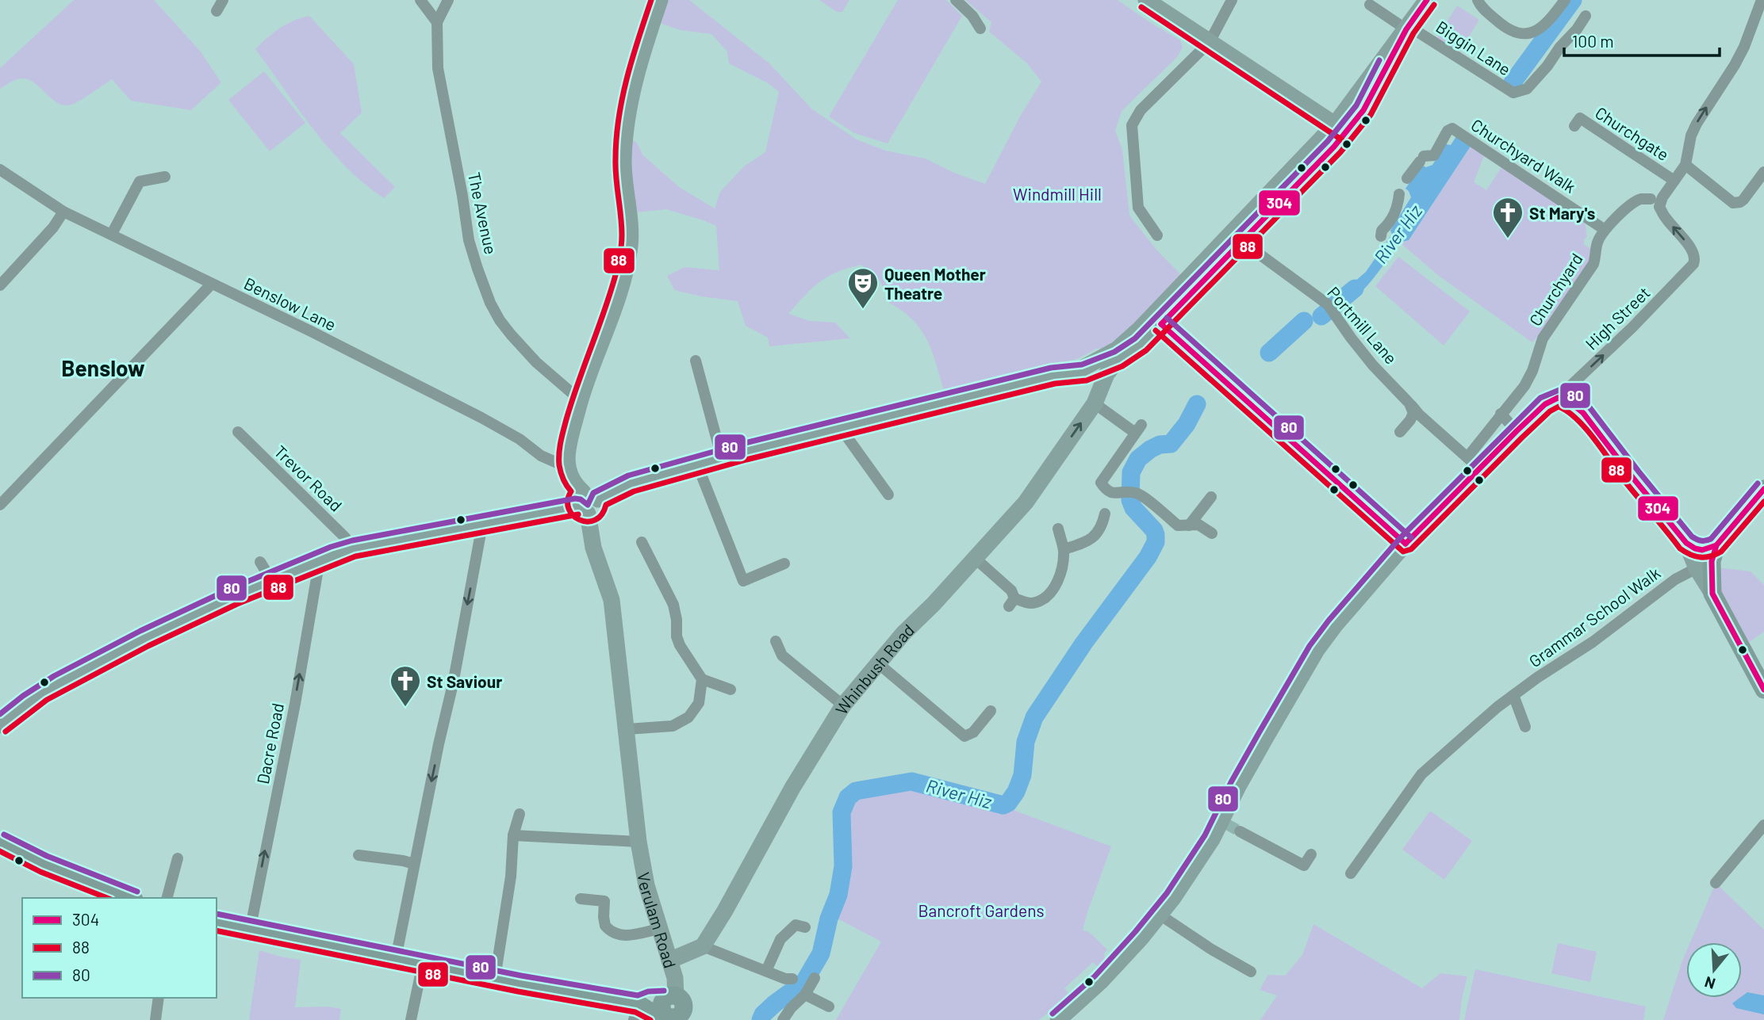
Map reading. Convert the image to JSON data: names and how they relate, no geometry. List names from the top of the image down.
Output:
{
  "streets": {
    "street": [
      "Biggin Lane",
      "Churchgate",
      "Churchyard Walk",
      "The Avenue",
      "Churchyard",
      "Benslow Lane",
      "High Street",
      "Portmill Lane",
      "Trevor Road",
      "Grammar School Walk",
      "Whinbush Road",
      "Dacre Road",
      "Verulam Road"
    ]
  },
  "crossings": [
    ["Churchgate", "High Street"],
    ["Churchyard Walk", "Churchyard"],
    ["Churchyard", "Portmill Lane"],
    ["Benslow Lane", "Verulam Road"]
  ],
  "one_way": ["High Street", "Dacre Road"],
  "districts": ["Benslow"],
  "water": ["River Hiz"],
  "parks": ["Windmill Hill", "Bancroft Gardens"],
  "places": {
    "church": ["St Mary's", "St Saviour"],
    "theatre": ["Queen Mother Theatre"]
  },
  "lines": ["transit line 304", "transit line 88", "transit line 80"],
  "legend": ["304", "88", "80"],
  "scale_bar": "100 m",
  "north": "bottom"
}
